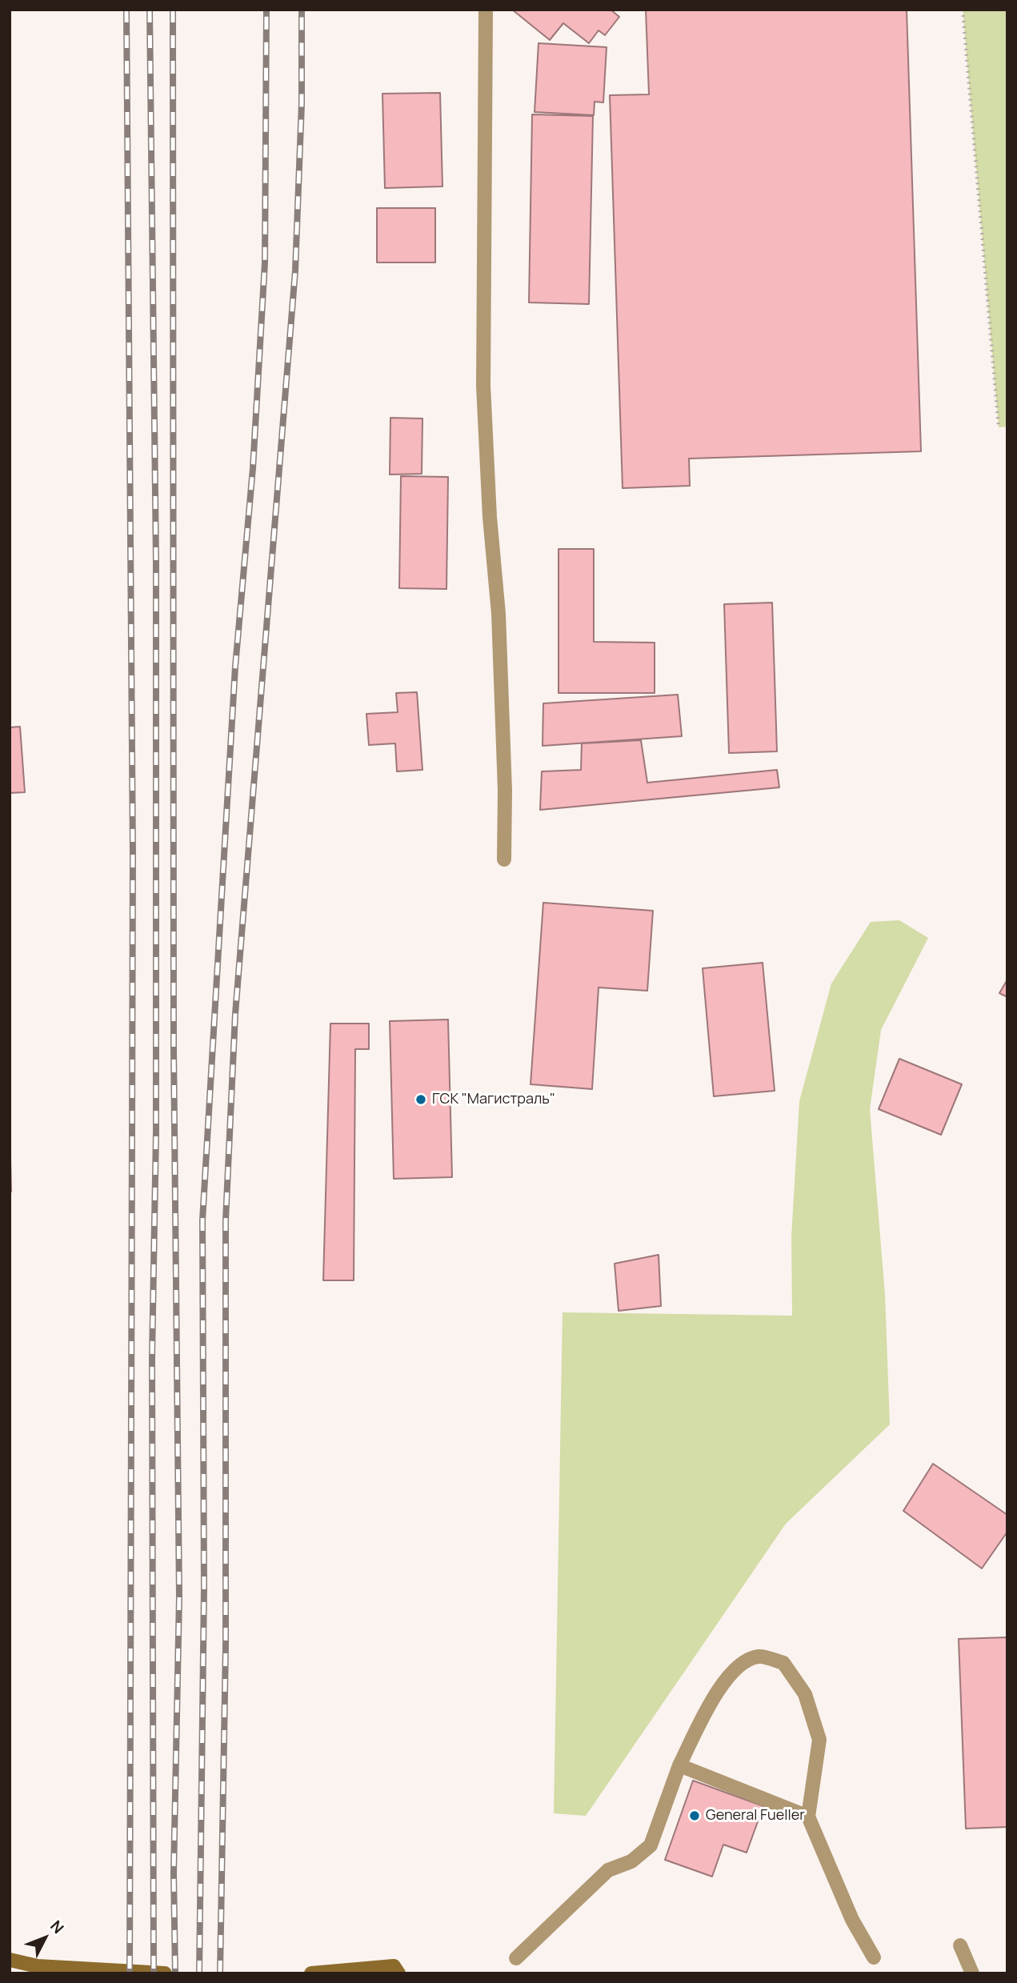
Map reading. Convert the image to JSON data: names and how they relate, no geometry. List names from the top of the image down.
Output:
{
  "places": ["ГСК \"Магистраль\"", "General Fueller"],
  "north": "top right"
}
